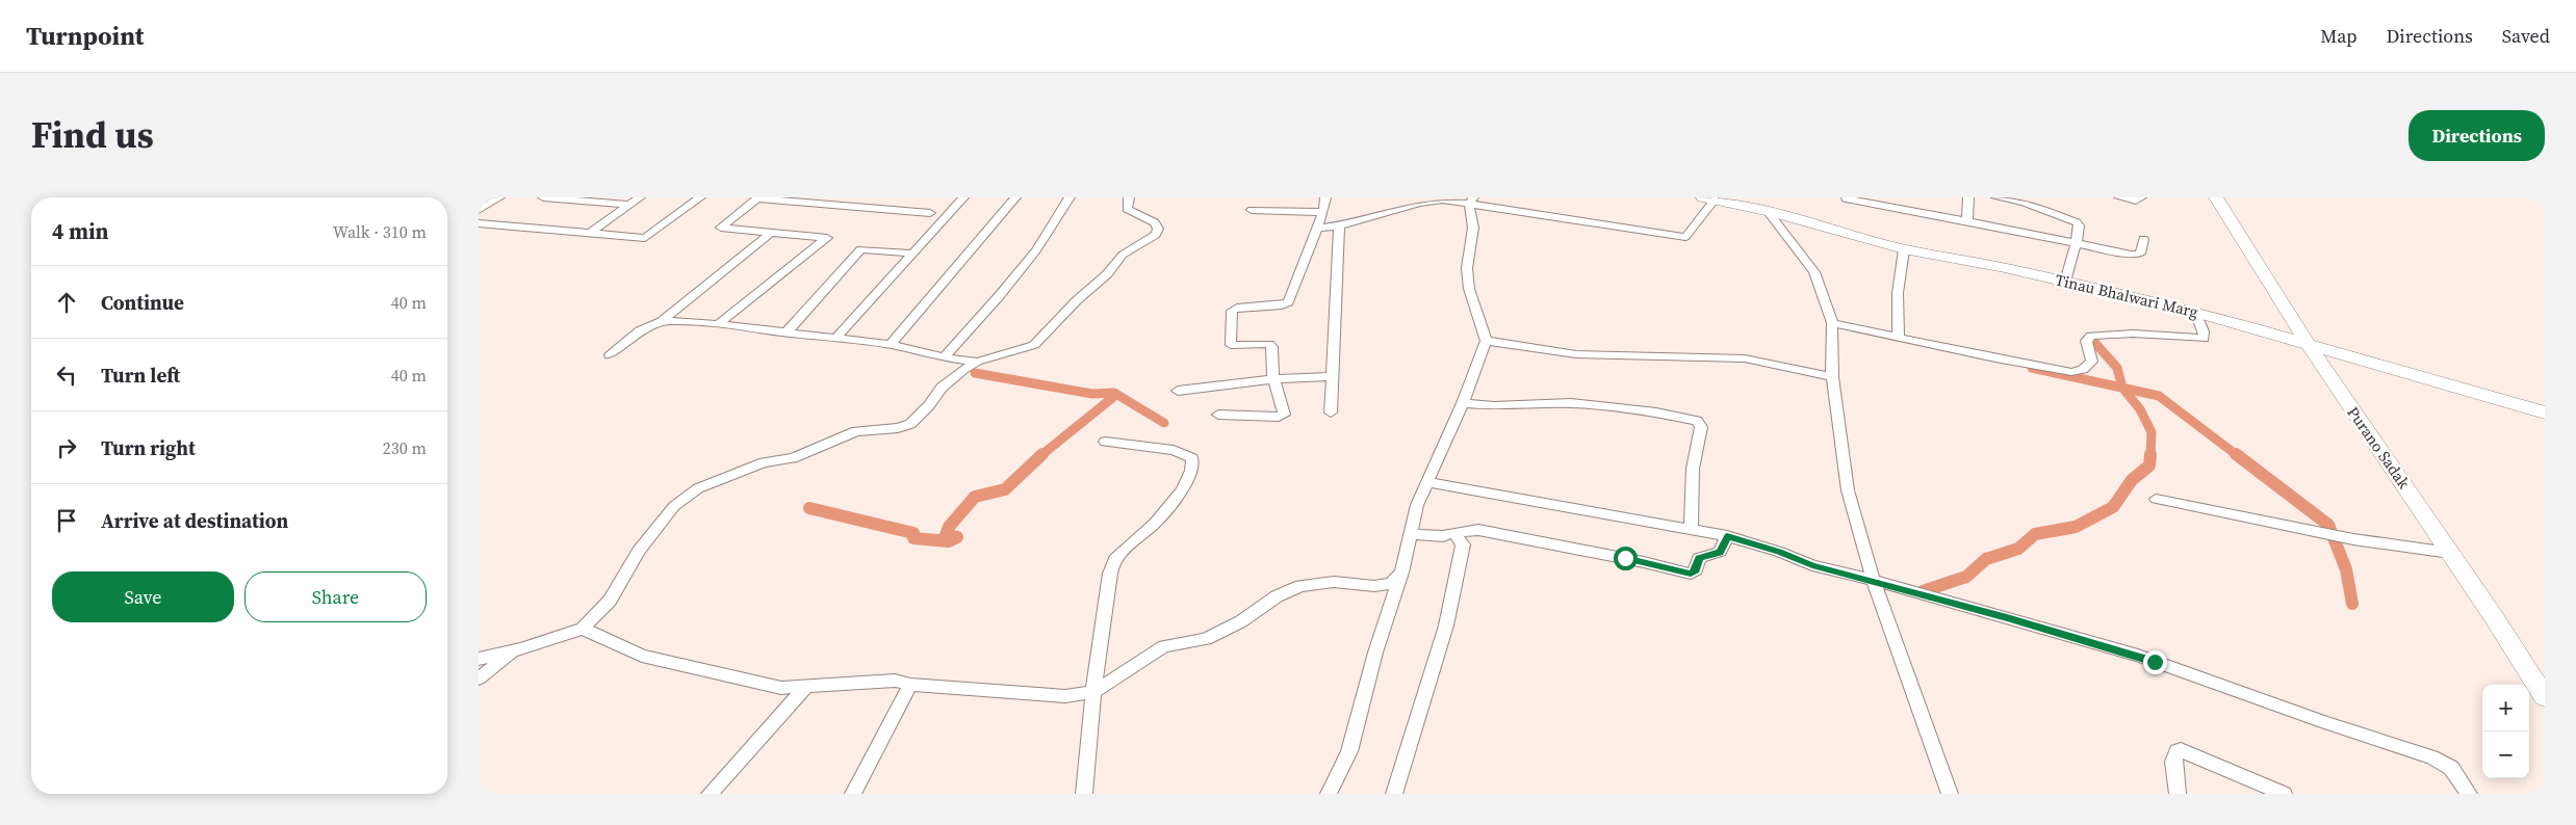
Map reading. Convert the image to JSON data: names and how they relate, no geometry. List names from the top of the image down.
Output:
{
  "streets": {
    "main road": ["Purano Sadak"],
    "street": ["Tinau Bhalwari Marg"]
  },
  "crossings": [
    ["Tinau Bhalwari Marg", "Purano Sadak"]
  ],
  "page": {
    "header": "Turnpoint",
    "nav": ["Map", "Directions", "Saved"],
    "title": "Find us",
    "buttons": [
      "Directions",
      ["Save", "Share"]
    ],
    "heading": ["4 min", "Walk · 310 m"],
    "list": [
      ["Continue", "40 m"],
      ["Turn left", "40 m"],
      ["Turn right", "230 m"],
      "Arrive at destination"
    ],
    "map_buttons": ["+", "−"]
  }
}
